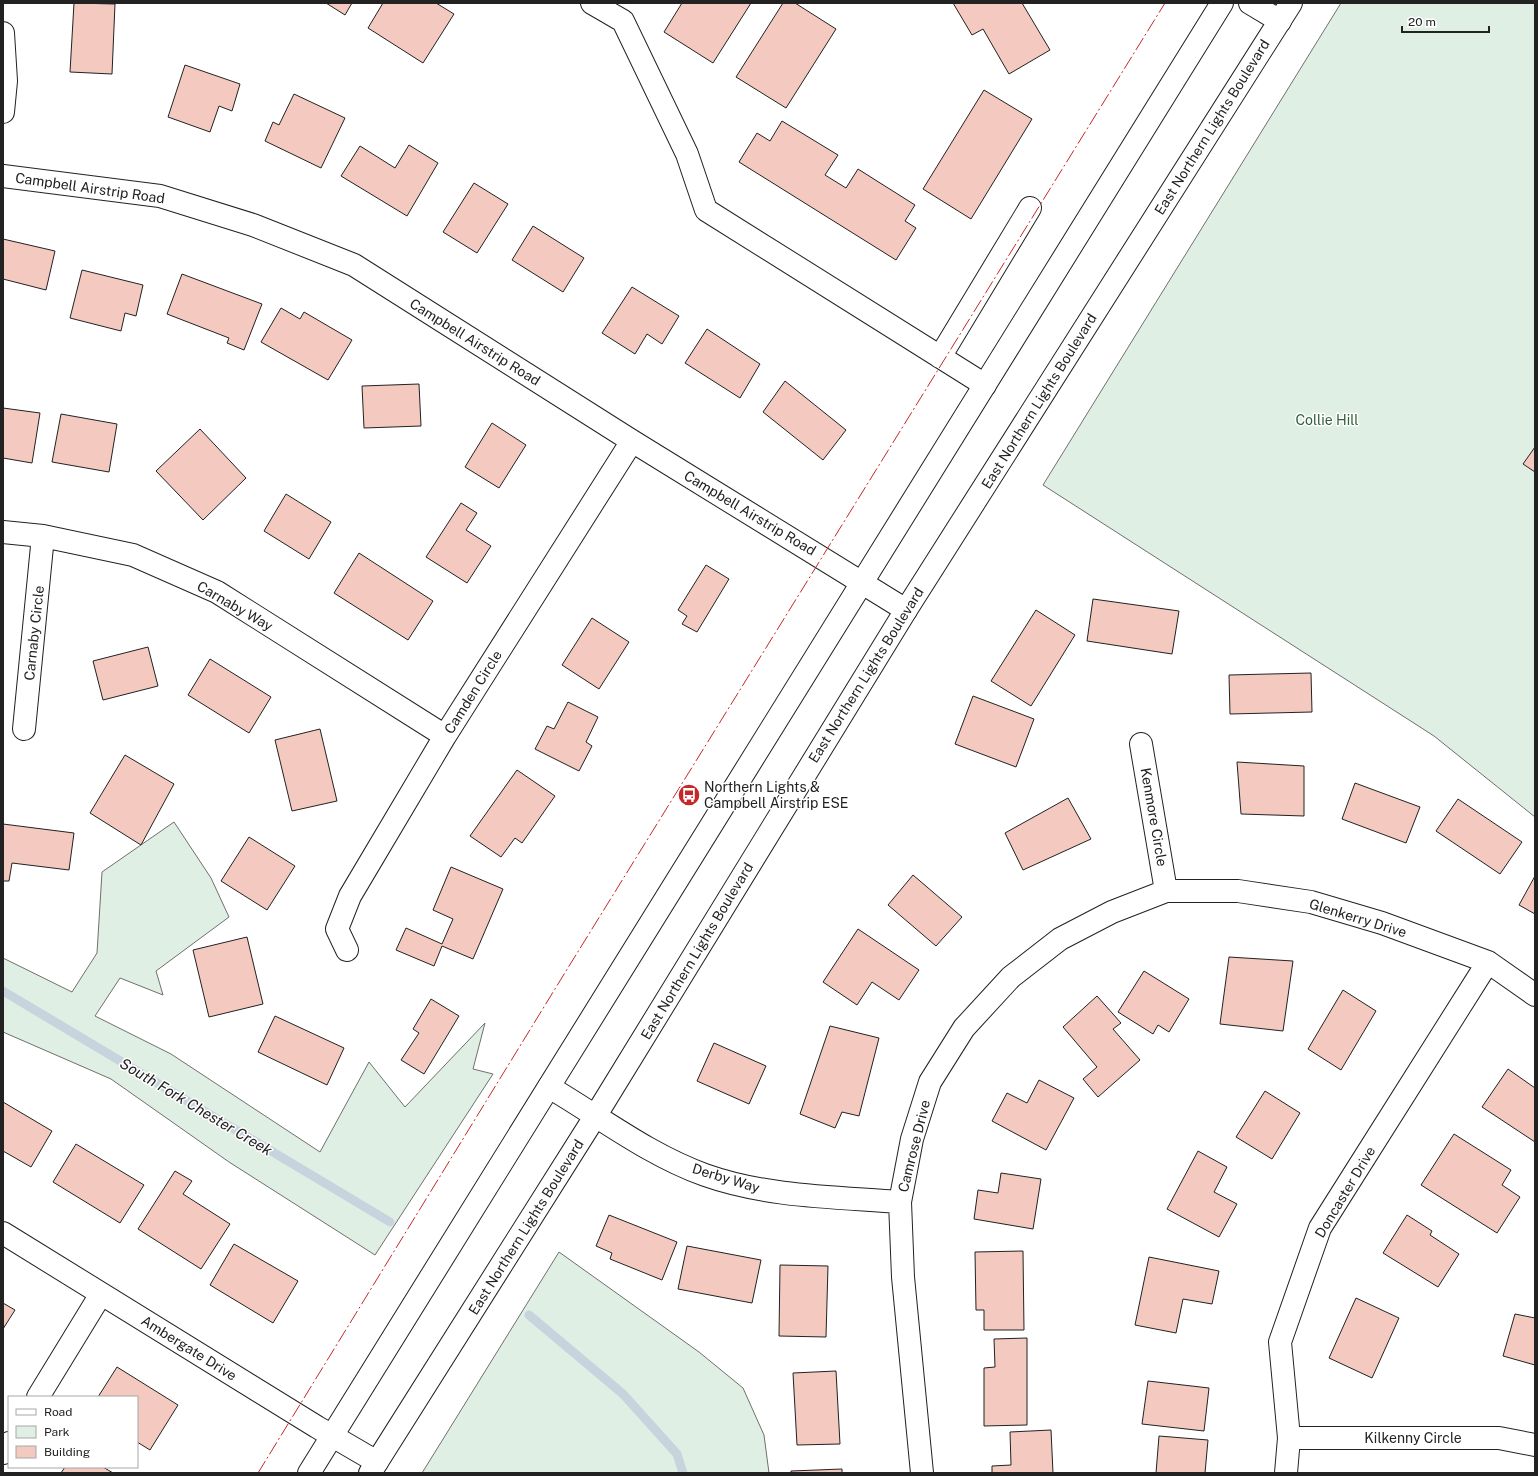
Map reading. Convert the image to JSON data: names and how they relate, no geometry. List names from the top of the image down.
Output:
{
  "streets": {
    "street": [
      "East Northern Lights Boulevard",
      "Campbell Airstrip Road",
      "Carnaby Way",
      "Carnaby Circle",
      "Camden Circle",
      "Kenmore Circle",
      "Glenkerry Drive",
      "Camrose Drive",
      "Derby Way",
      "Doncaster Drive",
      "Ambergate Drive",
      "Kilkenny Circle"
    ]
  },
  "crossings": [
    ["East Northern Lights Boulevard", "Campbell Airstrip Road"],
    ["East Northern Lights Boulevard", "Derby Way"],
    ["East Northern Lights Boulevard", "Ambergate Drive"],
    ["Campbell Airstrip Road", "Camden Circle"],
    ["Carnaby Way", "Carnaby Circle"],
    ["Carnaby Way", "Camden Circle"],
    ["Kenmore Circle", "Glenkerry Drive"],
    ["Kenmore Circle", "Camrose Drive"],
    ["Glenkerry Drive", "Camrose Drive"],
    ["Glenkerry Drive", "Doncaster Drive"],
    ["Camrose Drive", "Derby Way"],
    ["Doncaster Drive", "Kilkenny Circle"]
  ],
  "water": ["South Fork Chester Creek"],
  "parks": ["Collie Hill"],
  "places": {
    "bus stop": ["Northern Lights & Campbell Airstrip ESE"]
  },
  "legend": ["Road", "Park", "Building"],
  "scale_bar": "20 m"
}
